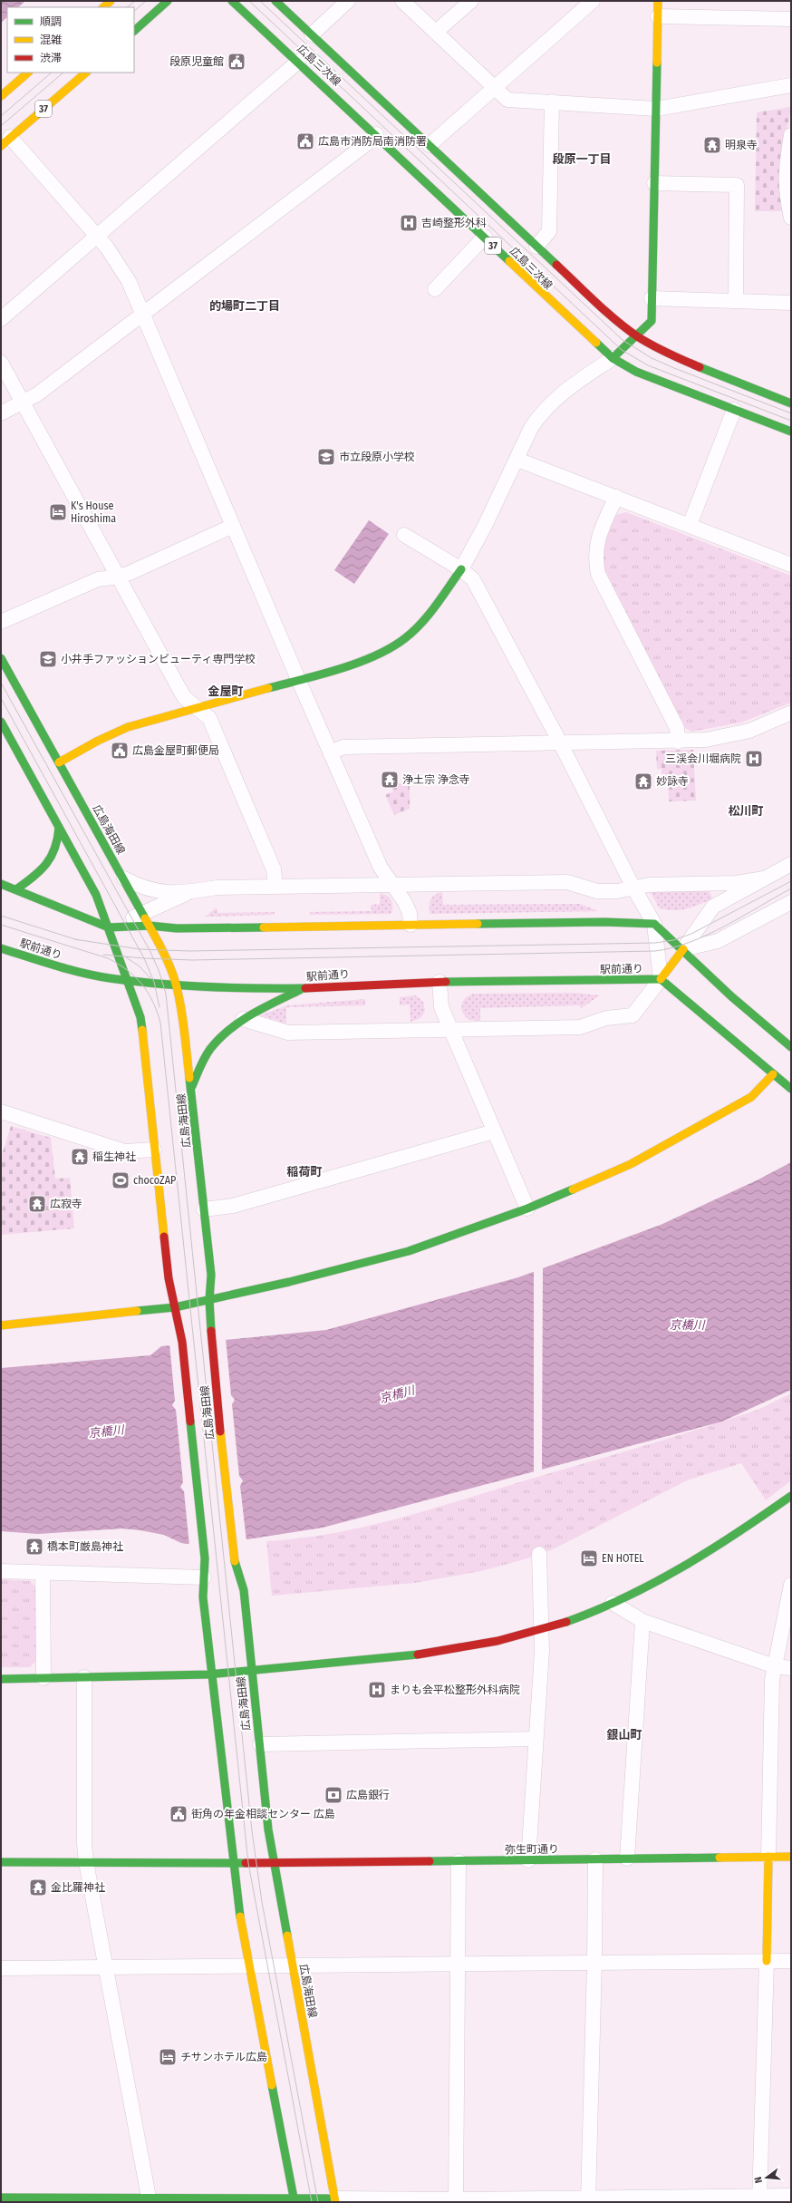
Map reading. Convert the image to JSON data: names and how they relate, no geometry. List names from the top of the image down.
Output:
{
  "streets": {
    "street": [
      "広島三次線",
      "37",
      "広島海田線",
      "駅前通り",
      "弥生町通り"
    ]
  },
  "crossings": [
    ["広島海田線", "駅前通り"],
    ["広島海田線", "弥生町通り"]
  ],
  "districts": [
    "段原一丁目",
    "的場町二丁目",
    "金屋町",
    "松川町",
    "稲荷町",
    "銀山町"
  ],
  "water": ["京橋川"],
  "places": {
    "public building": [
      "段原児童館",
      "広島市消防局南消防署",
      "広島金屋町郵便局",
      "街角の年金相談センター 広島"
    ],
    "temple": [
      "明泉寺",
      "浄土宗 浄念寺",
      "妙詠寺",
      "稲生神社",
      "広寂寺",
      "橋本町厳島神社",
      "金比羅神社"
    ],
    "hospital": ["吉崎整形外科", "三渓会川堀病院", "まりも会平松整形外科病院"],
    "school or university": ["市立段原小学校", "小井手ファッションビューティ専門学校"],
    "hotel": ["K's House Hiroshima", "EN HOTEL", "チサンホテル広島"],
    "sports": ["chocoZAP"],
    "bank": ["広島銀行"]
  },
  "legend": ["順調", "混雑", "渋滞"],
  "north": "left"
}
